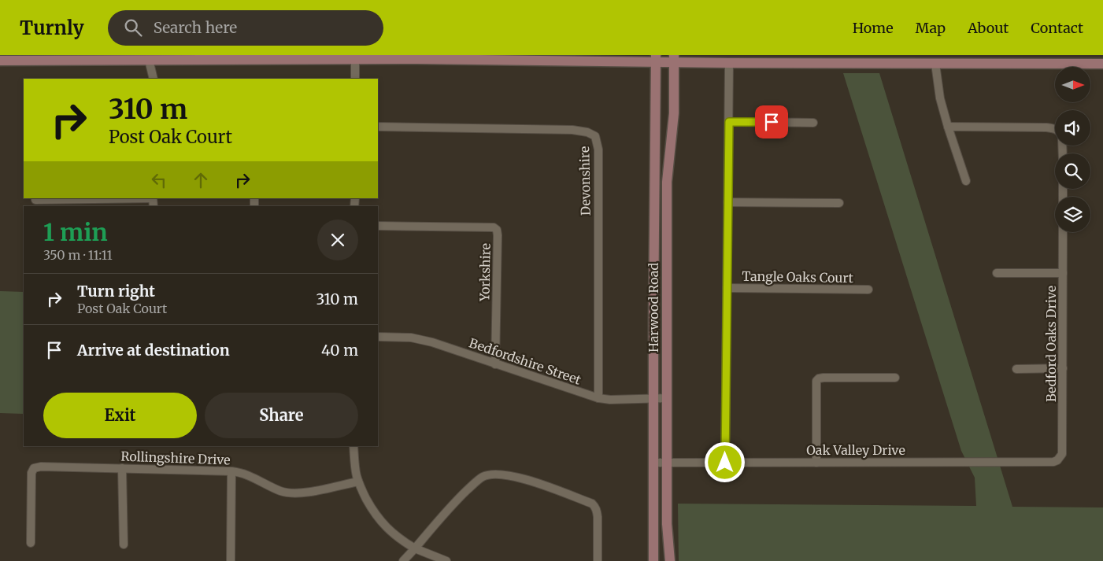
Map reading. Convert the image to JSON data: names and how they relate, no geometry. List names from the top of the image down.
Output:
{
  "streets": {
    "main road": ["Harwood Road"],
    "street": [
      "Devonshire",
      "Yorkshire",
      "Tangle Oaks Court",
      "Bedford Oaks Drive",
      "Bedfordshire Street",
      "Oak Valley Drive",
      "Rollingshire Drive"
    ]
  },
  "crossings": [
    ["Devonshire", "Bedfordshire Street"],
    ["Yorkshire", "Bedfordshire Street"],
    ["Harwood Road", "Bedfordshire Street"],
    ["Harwood Road", "Oak Valley Drive"],
    ["Bedford Oaks Drive", "Oak Valley Drive"]
  ],
  "north": "right",
  "page": {
    "header": "Turnly",
    "search": "Search here",
    "nav": [
      "Home",
      "Map",
      "About",
      "Contact"
    ],
    "turn": ["310 m", "Post Oak Court"],
    "heading": ["1 min", "350 m · 11:11"],
    "list": [
      {
        "name": "Turn right",
        "note": "Post Oak Court",
        "value": "310 m"
      },
      {
        "name": "Arrive at destination",
        "value": "40 m"
      }
    ],
    "buttons": ["Exit", "Share"]
  }
}
